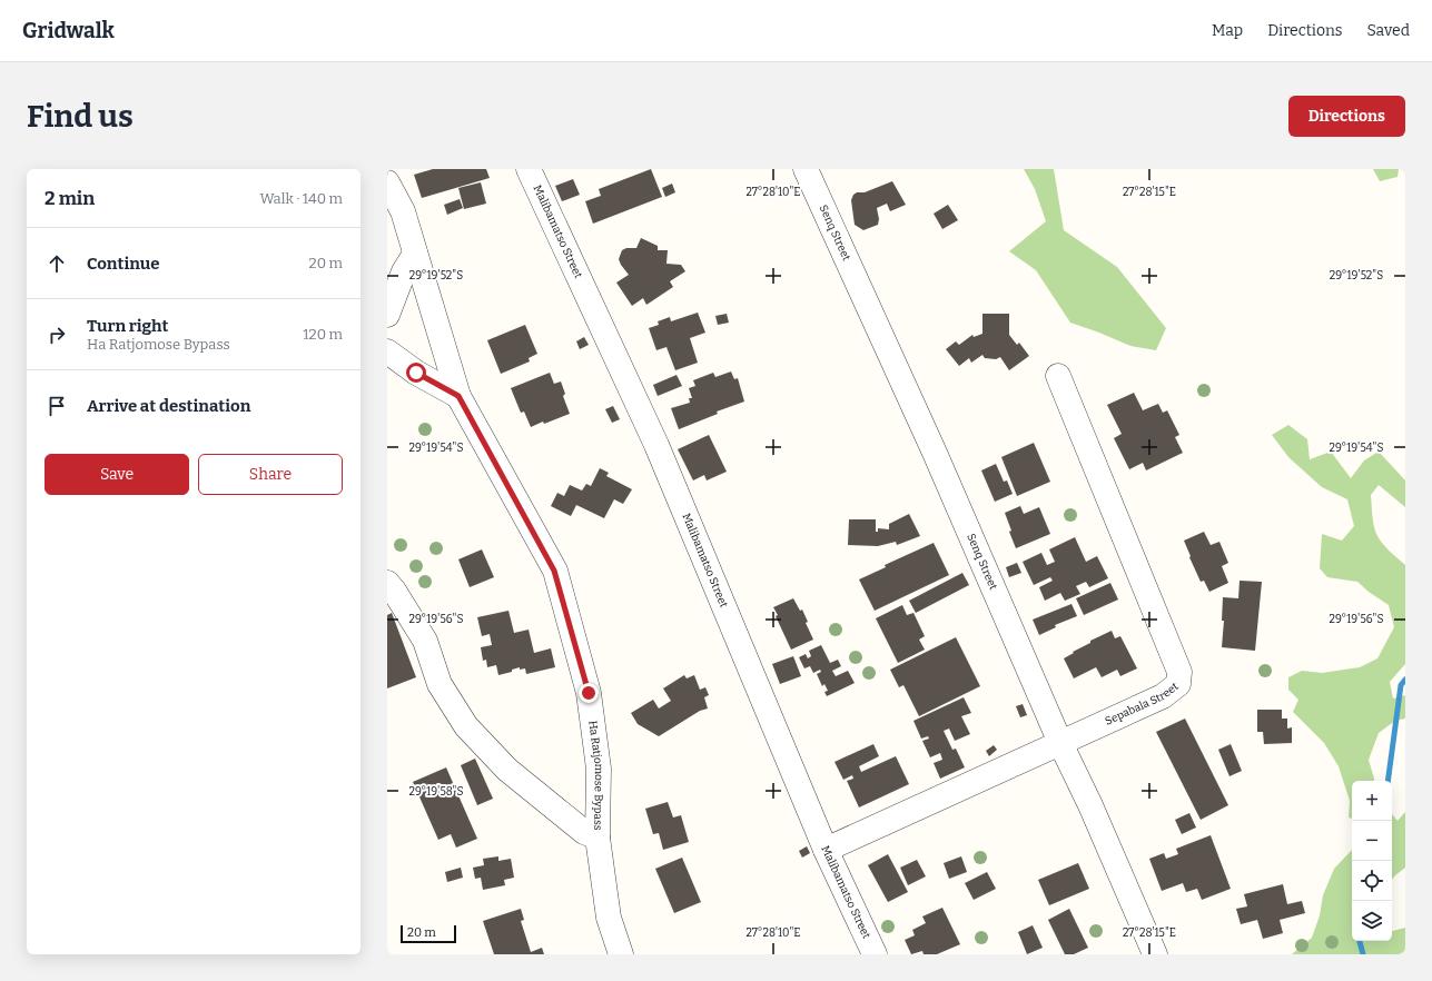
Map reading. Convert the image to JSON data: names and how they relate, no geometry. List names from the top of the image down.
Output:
{
  "streets": {
    "street": [
      "Malibamatso Street",
      "Senq Street",
      "Sepabala Street",
      "Ha Ratjomose Bypass"
    ]
  },
  "crossings": [
    ["Malibamatso Street", "Sepabala Street"],
    ["Senq Street", "Sepabala Street"]
  ],
  "scale_bar": "20 m",
  "page": {
    "header": "Gridwalk",
    "nav": ["Map", "Directions", "Saved"],
    "buttons": [
      "Directions",
      ["Save", "Share"]
    ],
    "title": "Find us",
    "heading": ["2 min", "Walk · 140 m"],
    "list": [
      ["Continue", "20 m"],
      ["Turn right", "Ha Ratjomose Bypass", "120 m"],
      "Arrive at destination"
    ],
    "map_buttons": ["+", "−"],
    "scale": "20 m"
  },
  "coordinates": [
    "27°28'10\"E",
    "27°28'15\"E",
    "29°19'52\"S",
    "29°19'54\"S",
    "29°19'56\"S",
    "29°19'58\"S"
  ]
}
